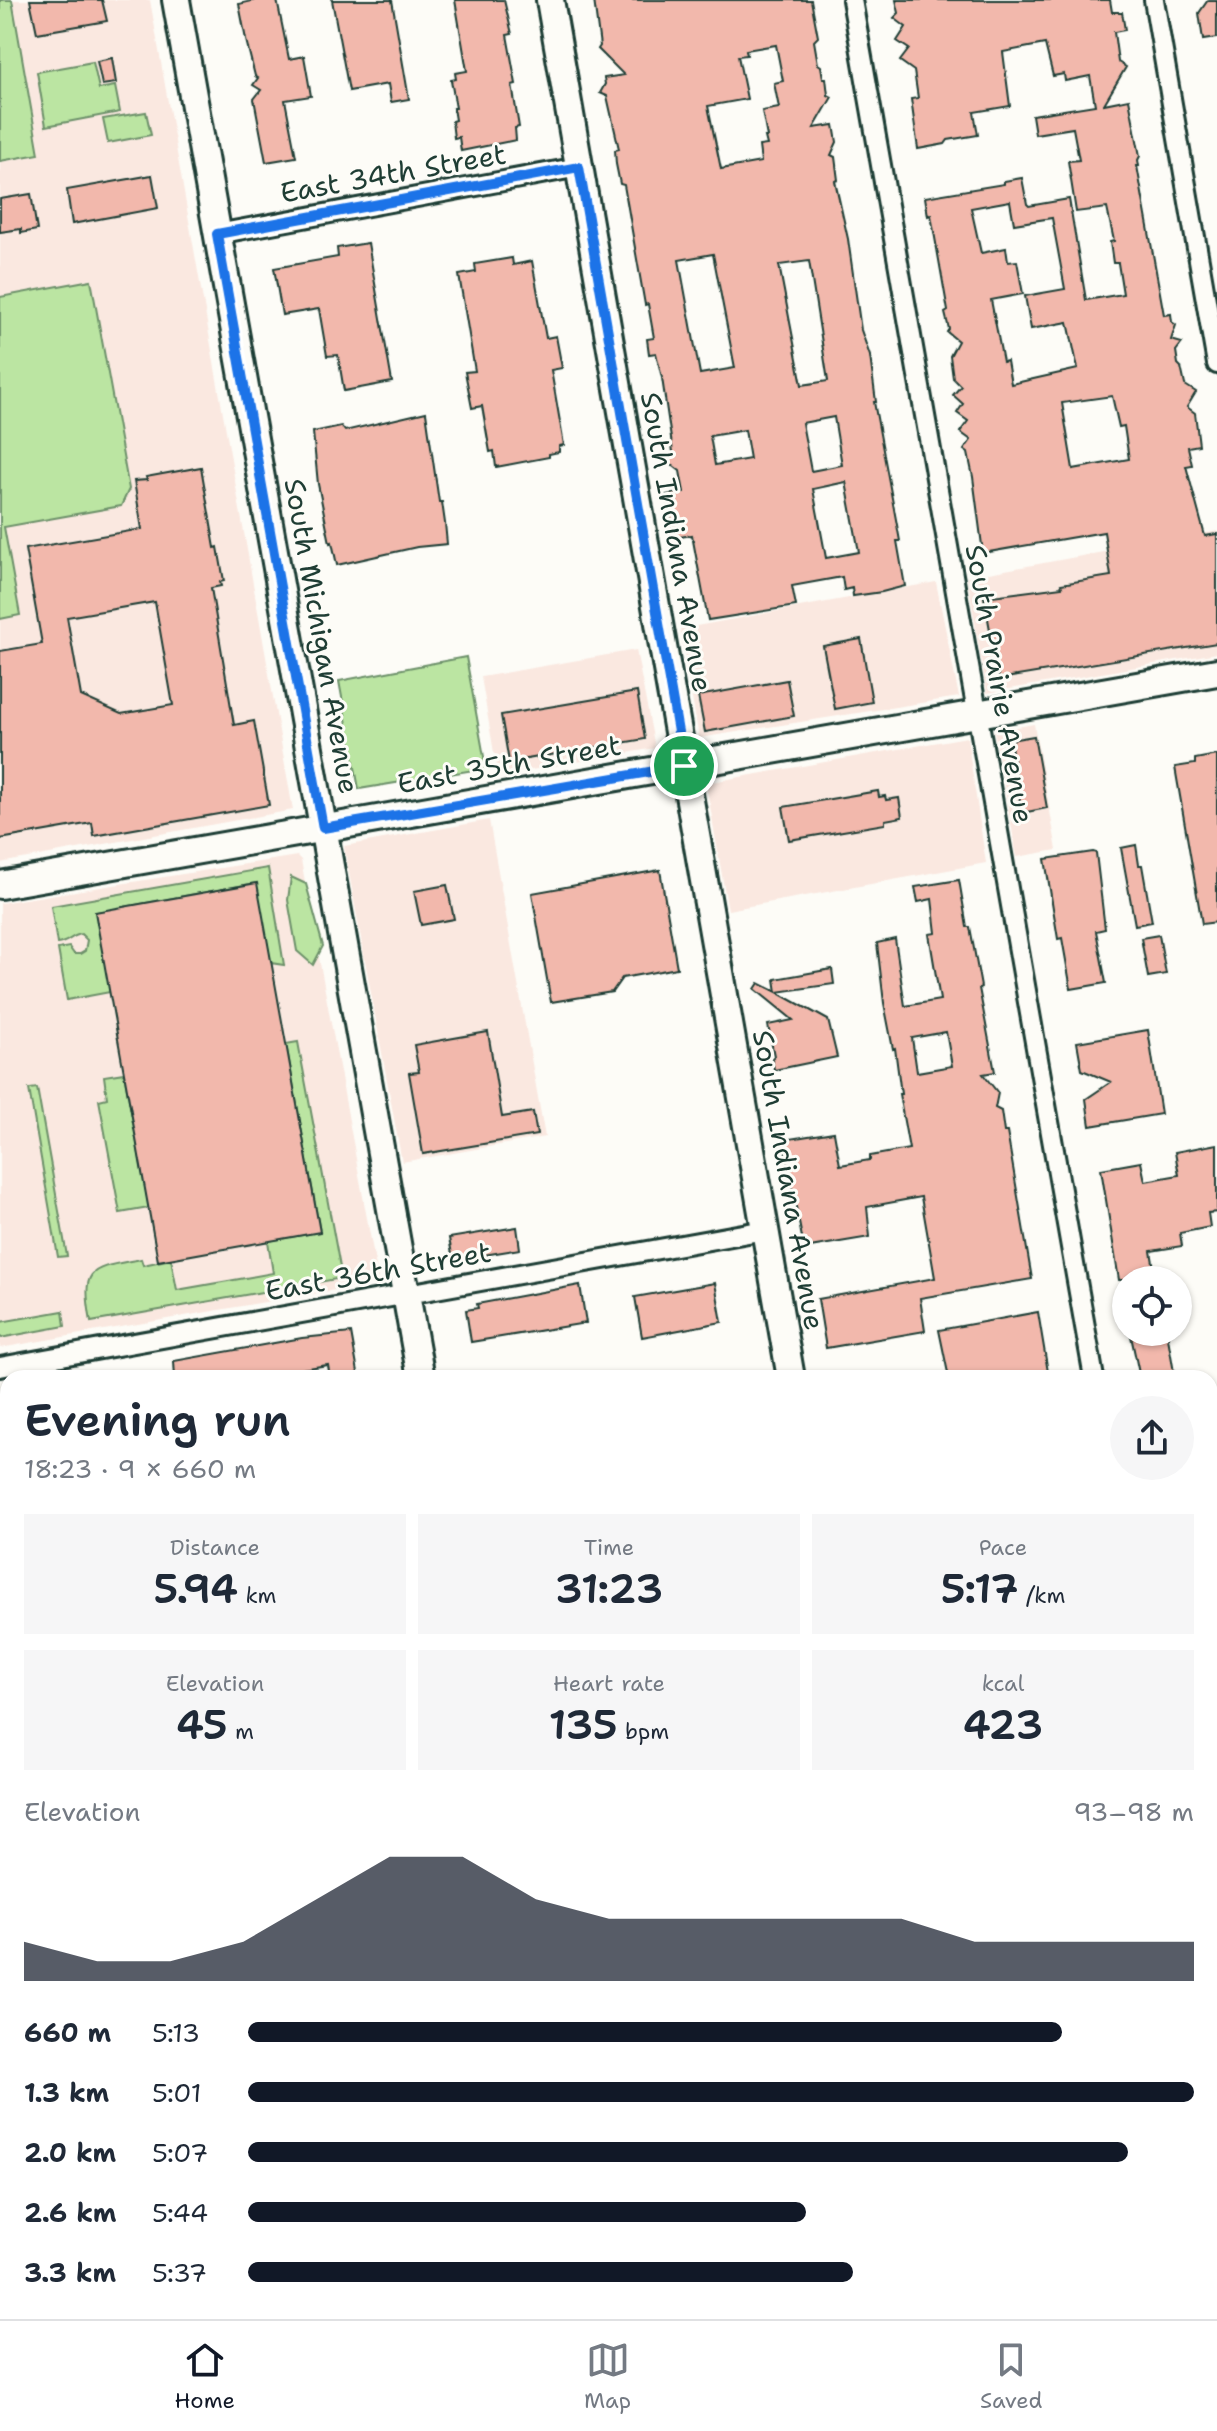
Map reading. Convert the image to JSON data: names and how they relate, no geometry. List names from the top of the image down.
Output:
{
  "streets": {
    "street": [
      "East 34th Street",
      "South Indiana Avenue",
      "South Michigan Avenue",
      "South Prairie Avenue",
      "East 35th Street",
      "East 36th Street"
    ]
  },
  "crossings": [
    ["East 34th Street", "South Indiana Avenue"],
    ["East 34th Street", "South Michigan Avenue"],
    ["South Indiana Avenue", "East 35th Street"],
    ["South Indiana Avenue", "East 36th Street"],
    ["South Michigan Avenue", "East 35th Street"],
    ["South Michigan Avenue", "East 36th Street"],
    ["South Prairie Avenue", "East 35th Street"]
  ],
  "page": {
    "heading": ["Evening run", "18:23 · 9 × 660 m"],
    "stats": [
      ["Distance", "5.94 km"],
      ["Time", "31:23"],
      ["Pace", "5:17 /km"],
      ["Elevation", "45 m"],
      ["Heart rate", "135 bpm"],
      ["kcal", "423"]
    ],
    "chart": ["Elevation", "93–98 m"],
    "list": [
      {
        "name": "660 m",
        "note": "5:13"
      },
      {
        "name": "1.3 km",
        "note": "5:01"
      },
      {
        "name": "2.0 km",
        "note": "5:07"
      },
      {
        "name": "2.6 km",
        "note": "5:44"
      },
      {
        "name": "3.3 km",
        "note": "5:37"
      }
    ],
    "tabs": ["Home", "Map", "Saved"]
  }
}
